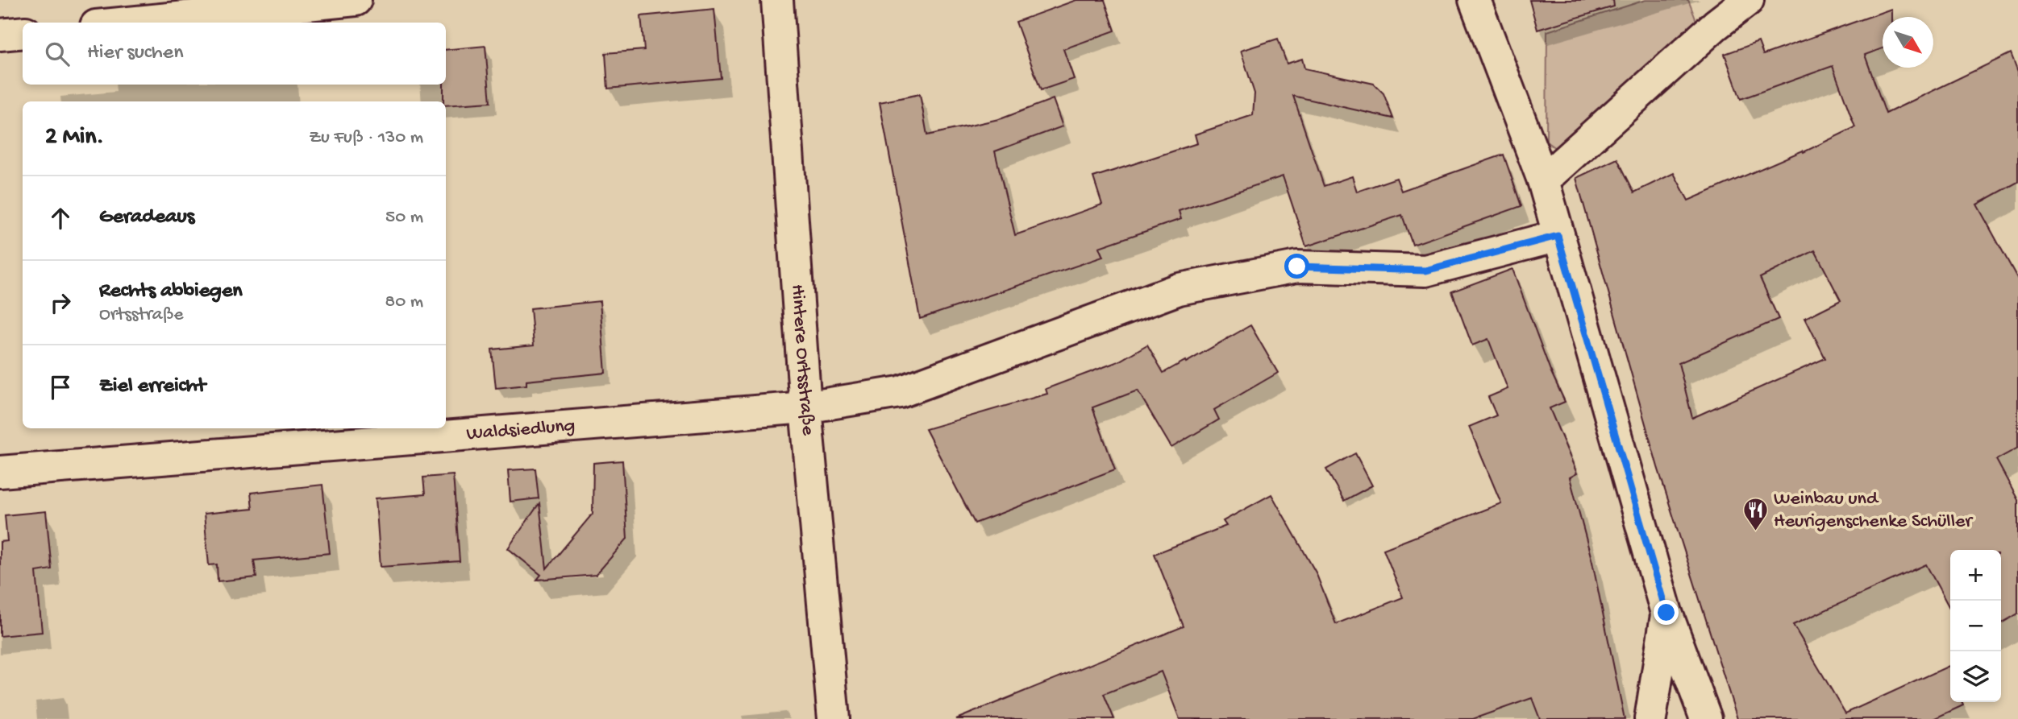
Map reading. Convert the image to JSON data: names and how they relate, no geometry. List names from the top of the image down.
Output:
{
  "streets": {
    "street": ["Hintere Ortsstraße", "Waldsiedlung"]
  },
  "crossings": [
    ["Hintere Ortsstraße", "Waldsiedlung"]
  ],
  "places": {
    "restaurant": ["Weinbau und Heurigenschenke Schüller"]
  },
  "north": "bottom right",
  "page": {
    "search": "Hier suchen",
    "heading": ["2 Min.", "Zu Fuß · 130 m"],
    "list": [
      ["Geradeaus", "50 m"],
      ["Rechts abbiegen", "Ortsstraße", "80 m"],
      "Ziel erreicht"
    ],
    "map_buttons": ["+", "−"]
  }
}
